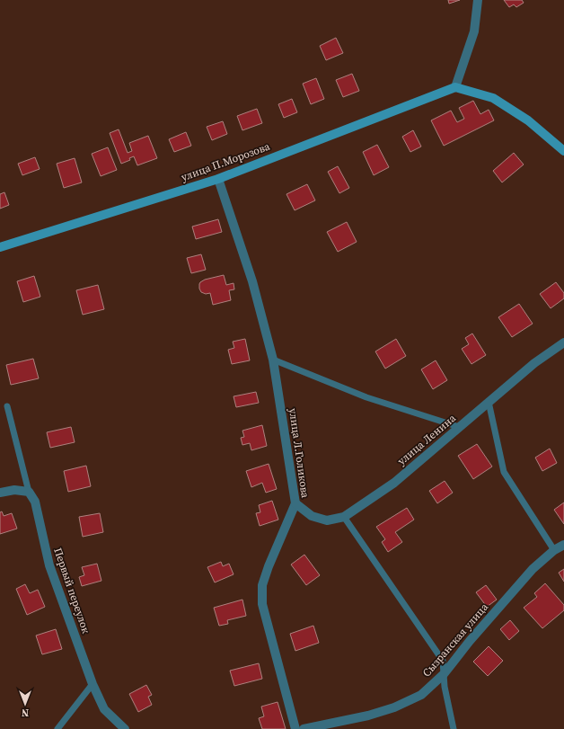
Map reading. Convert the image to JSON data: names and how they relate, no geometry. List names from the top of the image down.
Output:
{
  "streets": {
    "street": [
      "улица П.Морозова",
      "улица Ленина",
      "улица Л.Голикова",
      "Первый переулок",
      "Сызранская улица"
    ]
  },
  "crossings": [
    ["улица П.Морозова", "улица Л.Голикова"],
    ["улица Ленина", "улица Л.Голикова"]
  ],
  "north": "bottom"
}
